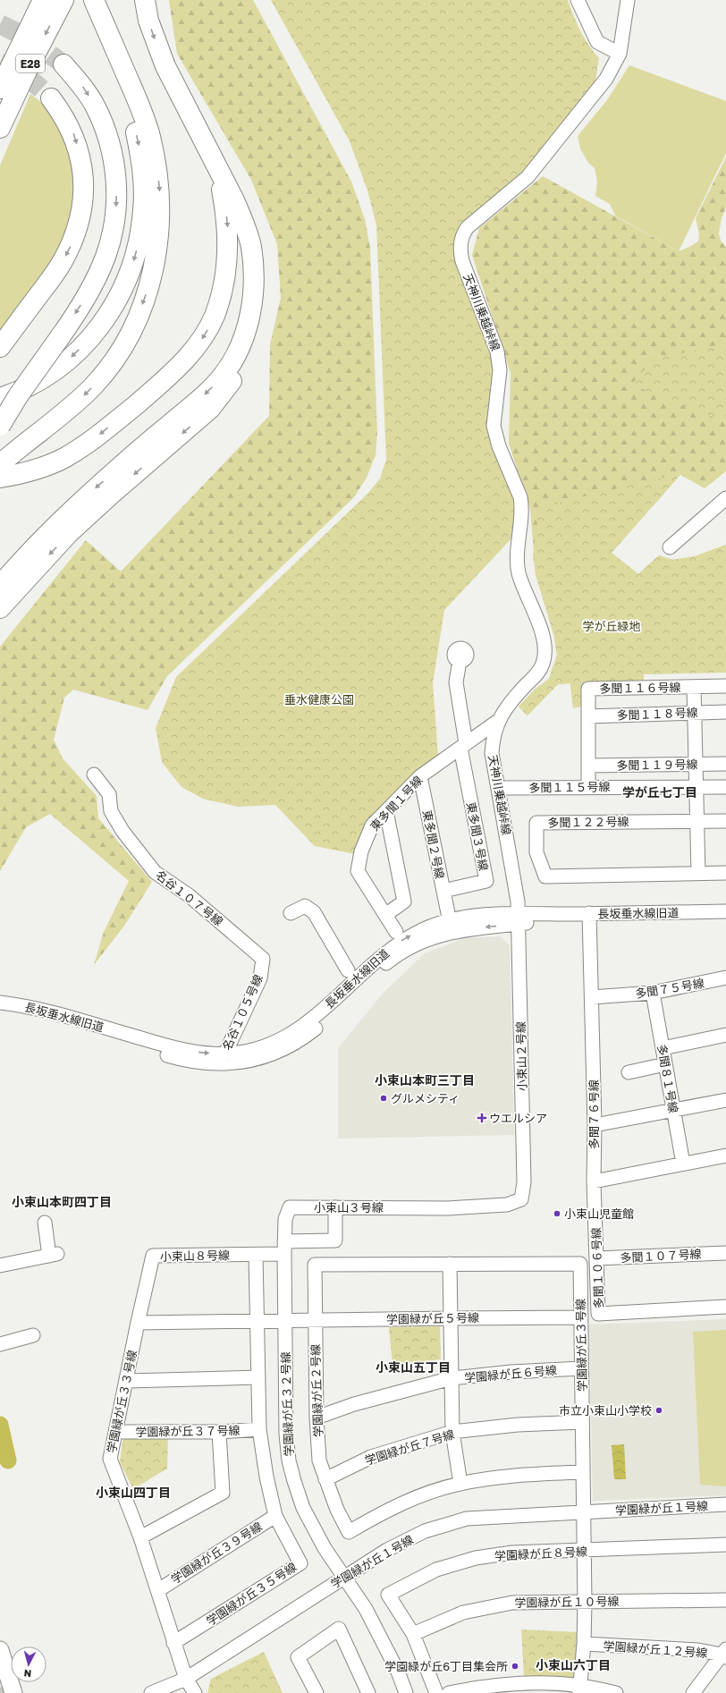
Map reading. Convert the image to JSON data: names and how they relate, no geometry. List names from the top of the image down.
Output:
{
  "streets": {
    "highway": ["E28"],
    "street": [
      "天神川乗越峠線",
      "多聞１１６号線",
      "多聞１１８号線",
      "多聞１１９号線",
      "多聞１１５号線",
      "東多聞１号線",
      "多聞１２２号線",
      "東多聞３号線",
      "東多聞２号線",
      "名谷１０７号線",
      "長坂垂水線旧道",
      "多聞７５号線",
      "名谷１０５号線",
      "小束山２号線",
      "多聞８１号線",
      "多聞７６号線",
      "小束山３号線",
      "小束山８号線",
      "多聞１０７号線",
      "多聞１０６号線",
      "学園緑が丘５号線",
      "学園緑が丘３号線",
      "学園緑が丘６号線",
      "学園緑が丘２号線",
      "学園緑が丘３３号線",
      "学園緑が丘３２号線",
      "学園緑が丘３７号線",
      "学園緑が丘７号線",
      "学園緑が丘１号線",
      "学園緑が丘３９号線",
      "学園緑が丘８号線",
      "学園緑が丘３５号線",
      "学園緑が丘１０号線",
      "学園緑が丘１２号線"
    ]
  },
  "crossings": [
    ["天神川乗越峠線", "多聞１１５号線"],
    ["天神川乗越峠線", "東多聞１号線"],
    ["天神川乗越峠線", "長坂垂水線旧道"],
    ["天神川乗越峠線", "小束山２号線"],
    ["多聞１１６号線", "多聞１１８号線"],
    ["多聞１１６号線", "多聞１１９号線"],
    ["多聞１１６号線", "多聞１１５号線"],
    ["東多聞１号線", "東多聞３号線"],
    ["東多聞１号線", "東多聞２号線"],
    ["東多聞３号線", "東多聞２号線"],
    ["名谷１０７号線", "名谷１０５号線"],
    ["長坂垂水線旧道", "名谷１０５号線"],
    ["長坂垂水線旧道", "小束山２号線"],
    ["長坂垂水線旧道", "多聞７６号線"],
    ["多聞７５号線", "多聞８１号線"],
    ["多聞７５号線", "多聞７６号線"],
    ["小束山２号線", "小束山３号線"],
    ["多聞７６号線", "多聞１０６号線"],
    ["小束山３号線", "小束山８号線"],
    ["小束山３号線", "学園緑が丘５号線"],
    ["小束山３号線", "学園緑が丘３２号線"],
    ["小束山８号線", "学園緑が丘３３号線"],
    ["小束山８号線", "学園緑が丘３５号線"],
    ["多聞１０７号線", "多聞１０６号線"],
    ["学園緑が丘５号線", "学園緑が丘３号線"],
    ["学園緑が丘５号線", "学園緑が丘２号線"],
    ["学園緑が丘５号線", "学園緑が丘３２号線"],
    ["学園緑が丘３号線", "学園緑が丘６号線"],
    ["学園緑が丘３号線", "学園緑が丘２号線"],
    ["学園緑が丘３号線", "学園緑が丘７号線"],
    ["学園緑が丘３号線", "学園緑が丘１号線"],
    ["学園緑が丘３号線", "学園緑が丘８号線"],
    ["学園緑が丘３号線", "学園緑が丘１０号線"],
    ["学園緑が丘３号線", "学園緑が丘１２号線"],
    ["学園緑が丘６号線", "学園緑が丘２号線"],
    ["学園緑が丘２号線", "学園緑が丘７号線"],
    ["学園緑が丘３３号線", "学園緑が丘３７号線"],
    ["学園緑が丘３３号線", "学園緑が丘１号線"],
    ["学園緑が丘３３号線", "学園緑が丘３９号線"],
    ["学園緑が丘３３号線", "学園緑が丘３５号線"],
    ["学園緑が丘３２号線", "学園緑が丘１号線"],
    ["学園緑が丘３７号線", "学園緑が丘３５号線"],
    ["学園緑が丘３９号線", "学園緑が丘３５号線"],
    ["学園緑が丘８号線", "学園緑が丘１０号線"]
  ],
  "districts": [
    "学が丘七丁目",
    "小束山本町三丁目",
    "小束山本町四丁目",
    "小束山五丁目",
    "小束山四丁目",
    "小束山六丁目"
  ],
  "parks": ["学が丘緑地", "垂水健康公園"],
  "places": {
    "other": [
      "グルメシティ",
      "小束山児童館",
      "市立小束山小学校",
      "学園緑が丘6丁目集会所"
    ],
    "health": ["ウエルシア"]
  },
  "north": "bottom"
}
